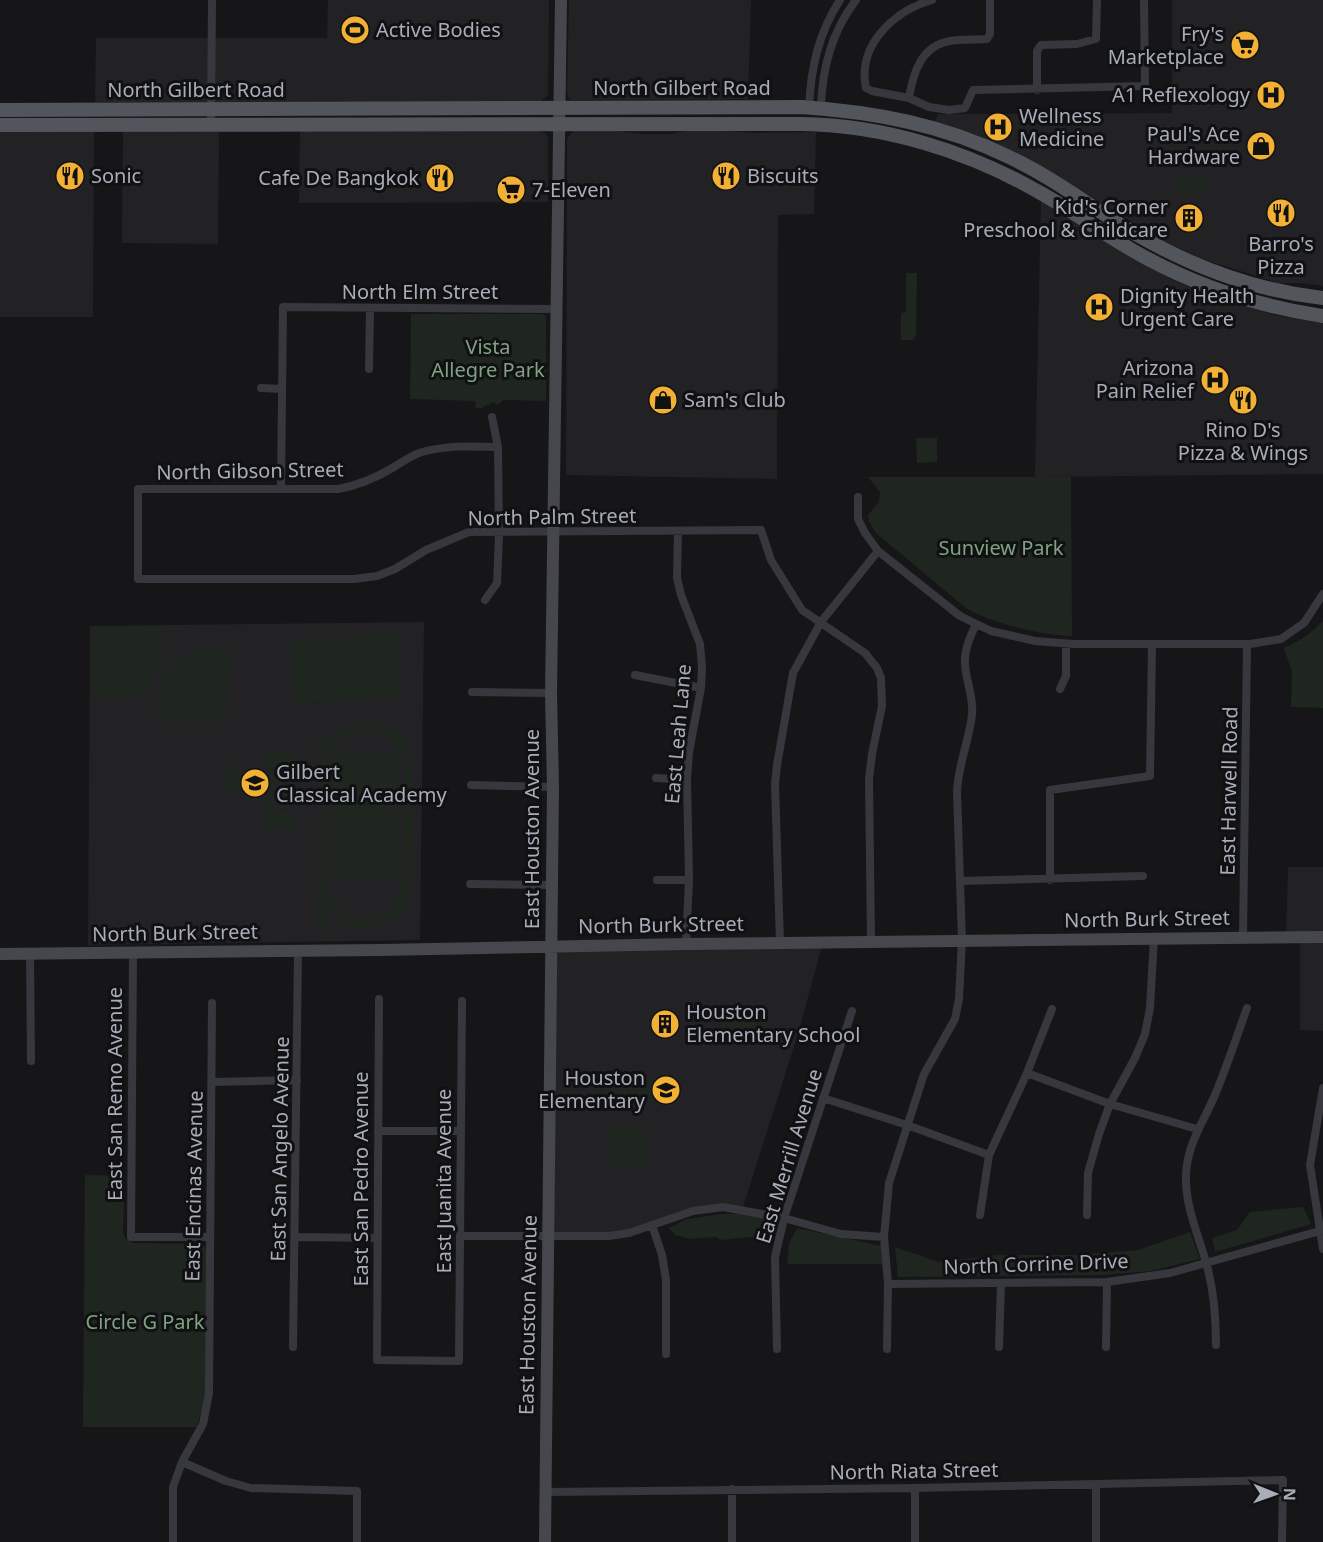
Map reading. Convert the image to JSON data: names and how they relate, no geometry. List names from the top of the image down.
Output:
{
  "streets": {
    "main road": ["North Gilbert Road"],
    "street": [
      "North Elm Street",
      "North Gibson Street",
      "North Palm Street",
      "East Leah Lane",
      "East Harwell Road",
      "East Houston Avenue",
      "North Burk Street",
      "East San Remo Avenue",
      "East San Angelo Avenue",
      "East Merrill Avenue",
      "East San Pedro Avenue",
      "East Juanita Avenue",
      "East Encinas Avenue",
      "North Corrine Drive",
      "North Riata Street"
    ]
  },
  "crossings": [
    ["North Gilbert Road", "East Houston Avenue"],
    ["North Elm Street", "East Houston Avenue"],
    ["North Gibson Street", "North Palm Street"],
    ["North Palm Street", "East Leah Lane"],
    ["North Palm Street", "East Houston Avenue"],
    ["East Leah Lane", "North Burk Street"],
    ["East Harwell Road", "North Burk Street"],
    ["East Houston Avenue", "North Burk Street"],
    ["East Houston Avenue", "North Riata Street"],
    ["North Burk Street", "East San Remo Avenue"],
    ["North Burk Street", "East San Angelo Avenue"],
    ["East San Remo Avenue", "East Encinas Avenue"],
    ["East San Pedro Avenue", "East Juanita Avenue"]
  ],
  "parks": ["Vista Allegre Park", "Sunview Park", "Circle G Park"],
  "places": {
    "sports": ["Active Bodies"],
    "supermarket": ["Fry's Marketplace", "7-Eleven"],
    "hospital": [
      "A1 Reflexology",
      "Wellness Medicine",
      "Dignity Health Urgent Care",
      "Arizona Pain Relief"
    ],
    "shop": ["Paul's Ace Hardware", "Sam's Club"],
    "restaurant": [
      "Sonic",
      "Biscuits",
      "Cafe De Bangkok",
      "Barro's Pizza",
      "Rino D's Pizza & Wings"
    ],
    "building": ["Kid's Corner Preschool & Childcare", "Houston Elementary School"],
    "school or university": ["Gilbert Classical Academy", "Houston Elementary"]
  },
  "north": "right"
}
